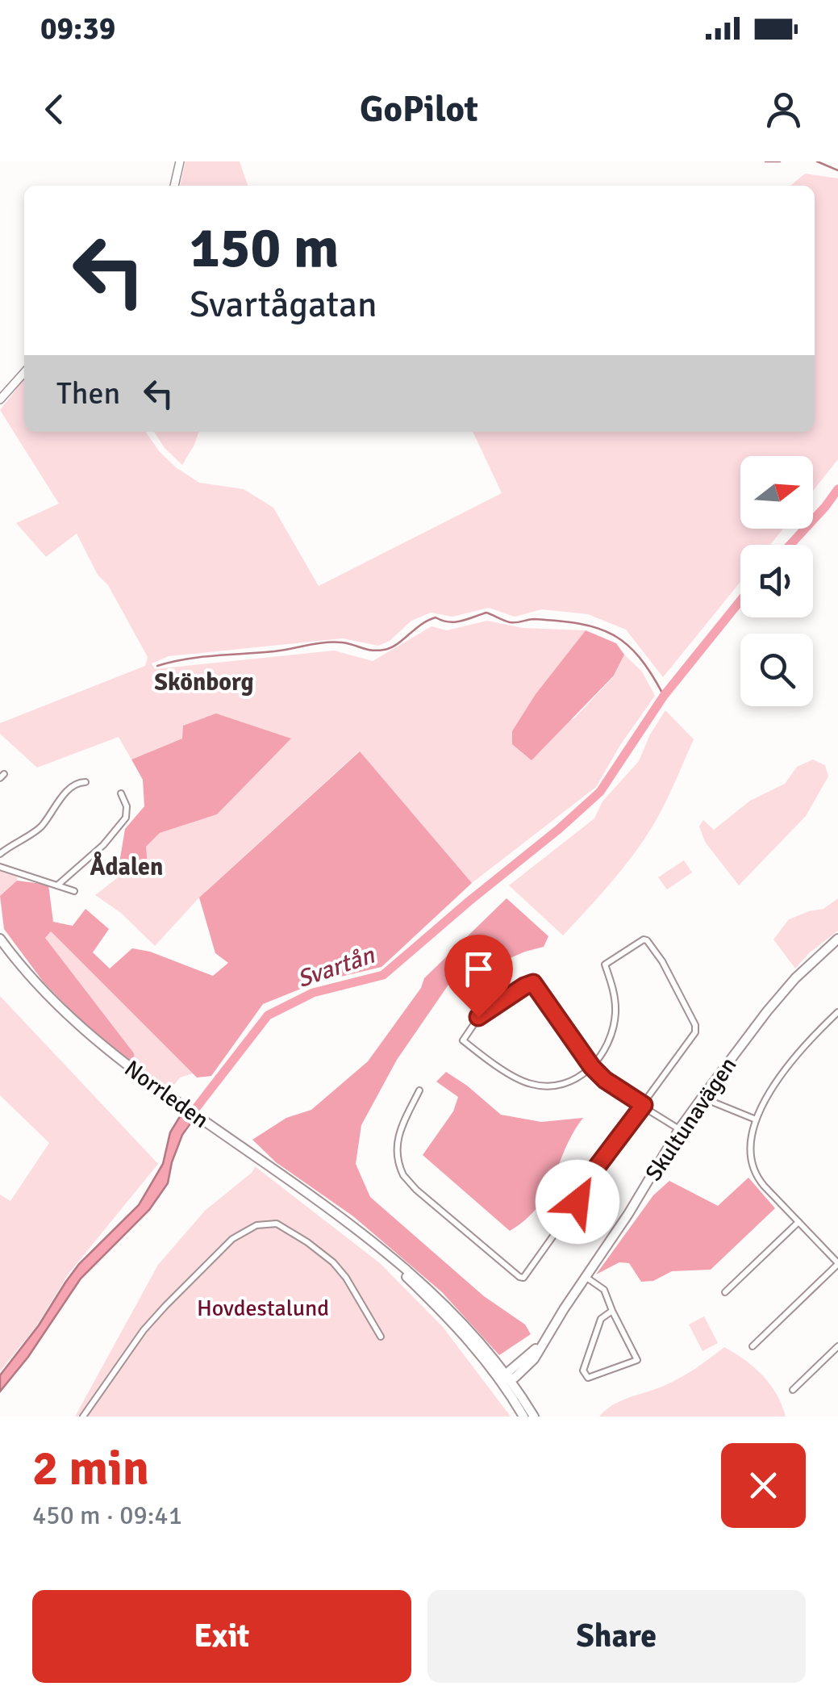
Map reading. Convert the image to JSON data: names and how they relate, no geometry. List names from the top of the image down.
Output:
{
  "streets": {
    "main road": ["Norrleden", "Skultunavägen"]
  },
  "crossings": [
    ["Norrleden", "Skultunavägen"]
  ],
  "districts": ["Skönborg", "Ådalen"],
  "water": ["Svartån"],
  "parks": ["Hovdestalund"],
  "north": "right",
  "page": {
    "status": "09:39",
    "header": "GoPilot",
    "turn": ["150 m", "Svartågatan"],
    "then": "Then",
    "heading": ["2 min", "450 m · 09:41"],
    "buttons": ["Exit", "Share"]
  }
}
